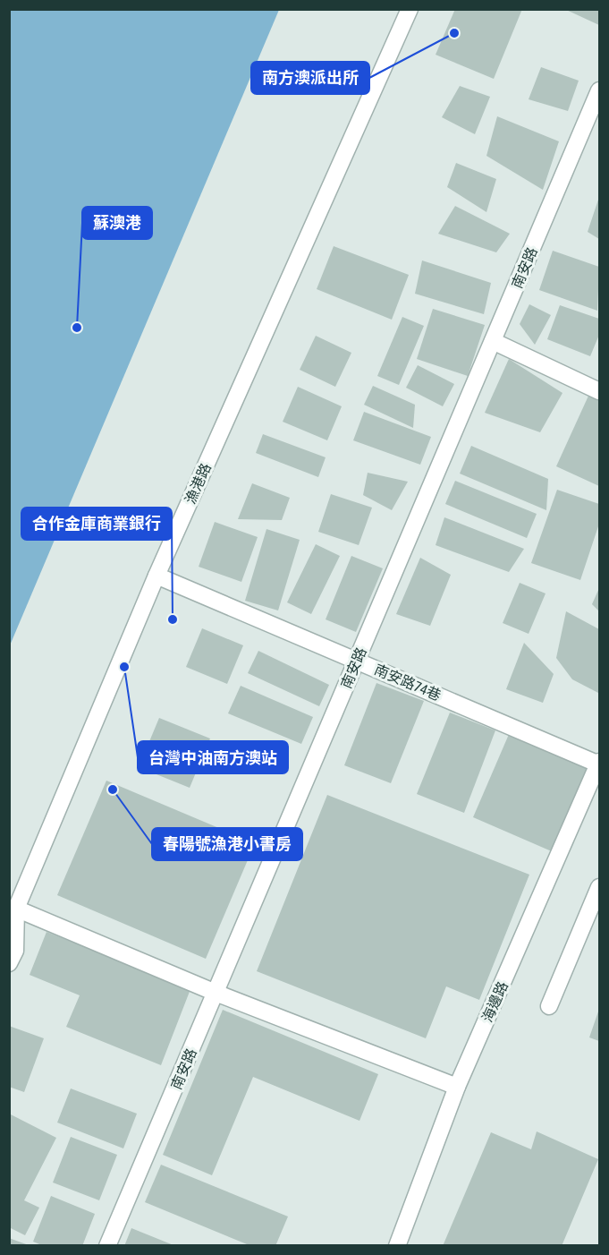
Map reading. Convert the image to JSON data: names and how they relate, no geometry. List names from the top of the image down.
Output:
{
  "streets": {
    "street": [
      "南安路",
      "漁港路",
      "南安路74巷",
      "海邊路"
    ]
  },
  "crossings": [
    ["南安路", "南安路74巷"],
    ["漁港路", "南安路74巷"],
    ["南安路74巷", "海邊路"]
  ],
  "places": [
    "南方澳派出所",
    "蘇澳港",
    "合作金庫商業銀行",
    "台灣中油南方澳站",
    "春陽號漁港小書房"
  ]
}
